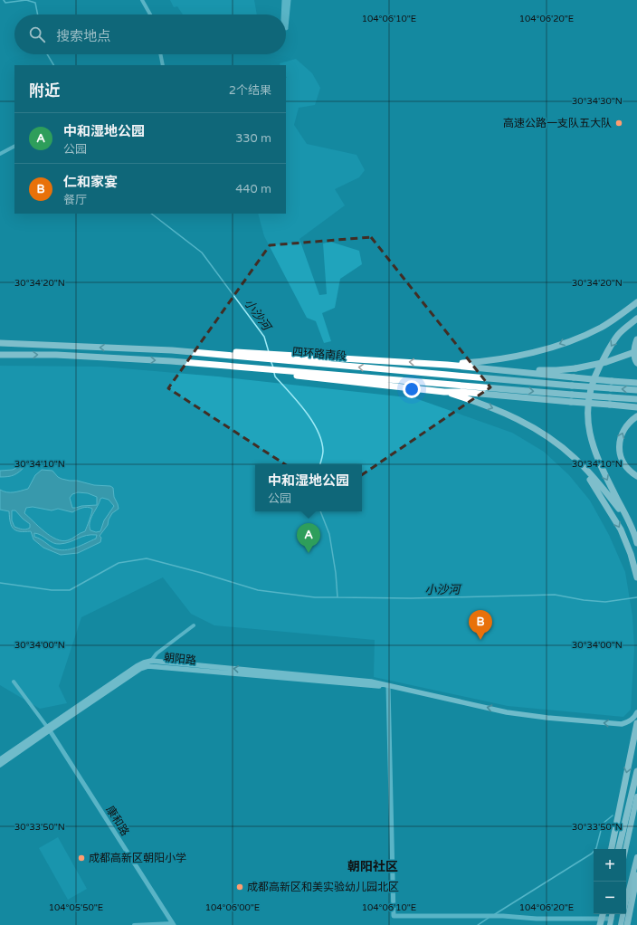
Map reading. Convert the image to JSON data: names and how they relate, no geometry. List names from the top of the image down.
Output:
{
  "streets": {
    "highway": ["四环路南段"],
    "main road": ["朝阳路"],
    "street": ["康和路"]
  },
  "crossings": [
    ["朝阳路", "康和路"]
  ],
  "districts": ["朝阳社区"],
  "water": ["小沙河"],
  "places": ["高速公路一支队五大队", "成都高新区朝阳小学", "成都高新区和美实验幼儿园北区"],
  "page": {
    "search": "搜索地点",
    "heading": ["附近", "2个结果"],
    "list": [
      {
        "mark": "A",
        "name": "中和湿地公园",
        "note": "公园",
        "value": "330 m"
      },
      {
        "mark": "B",
        "name": "仁和家宴",
        "note": "餐厅",
        "value": "440 m"
      }
    ],
    "popup": ["中和湿地公园", "公园"],
    "pins": ["A", "B"],
    "map_buttons": ["+", "−"]
  },
  "coordinates": [
    "104°06'10\"E",
    "104°06'20\"E",
    "30°34'30\"N",
    "30°34'20\"N",
    "30°34'10\"N",
    "30°34'00\"N",
    "30°33'50\"N",
    "104°05'50\"E",
    "104°06'00\"E"
  ]
}
